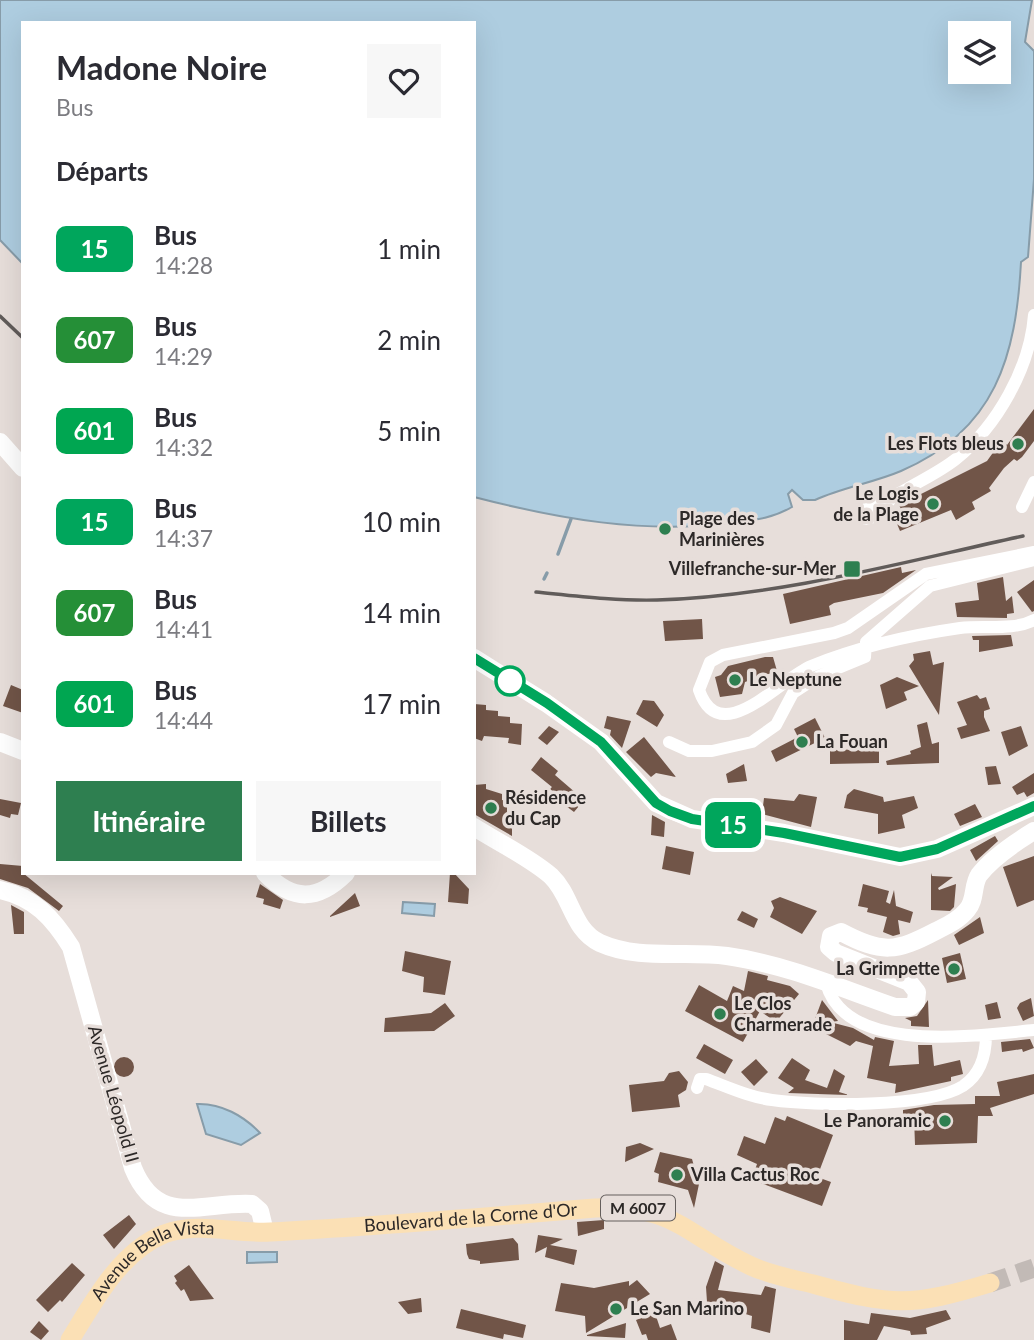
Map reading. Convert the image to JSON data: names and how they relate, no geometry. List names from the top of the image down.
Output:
{
  "streets": {
    "main road": ["M 6007", "Boulevard de la Corne d'Or", "Avenue Bella Vista"],
    "street": ["Avenue Léopold II"]
  },
  "crossings": [
    ["Avenue Léopold II", "Boulevard de la Corne d'Or"],
    ["Avenue Léopold II", "Avenue Bella Vista"],
    ["Boulevard de la Corne d'Or", "Avenue Bella Vista"]
  ],
  "places": {
    "other": [
      "Les Flots bleus",
      "Le Logis de la Plage",
      "Plage des Marinières",
      "Le Neptune",
      "La Fouan",
      "Résidence du Cap",
      "La Grimpette",
      "Le Clos Charmerade",
      "Le Panoramic",
      "Villa Cactus Roc",
      "Le San Marino"
    ],
    "transit": ["Villefranche-sur-Mer"]
  },
  "lines": ["bus line 15"],
  "page": {
    "on_map": "15",
    "heading": [
      ["Madone Noire", "Bus"],
      "Départs"
    ],
    "list": [
      {
        "mark": "15",
        "name": "Bus",
        "note": "14:28",
        "value": "1 min"
      },
      {
        "mark": "607",
        "name": "Bus",
        "note": "14:29",
        "value": "2 min"
      },
      {
        "mark": "601",
        "name": "Bus",
        "note": "14:32",
        "value": "5 min"
      },
      {
        "mark": "15",
        "name": "Bus",
        "note": "14:37",
        "value": "10 min"
      },
      {
        "mark": "607",
        "name": "Bus",
        "note": "14:41",
        "value": "14 min"
      },
      {
        "mark": "601",
        "name": "Bus",
        "note": "14:44",
        "value": "17 min"
      }
    ],
    "buttons": ["Itinéraire", "Billets"]
  }
}
